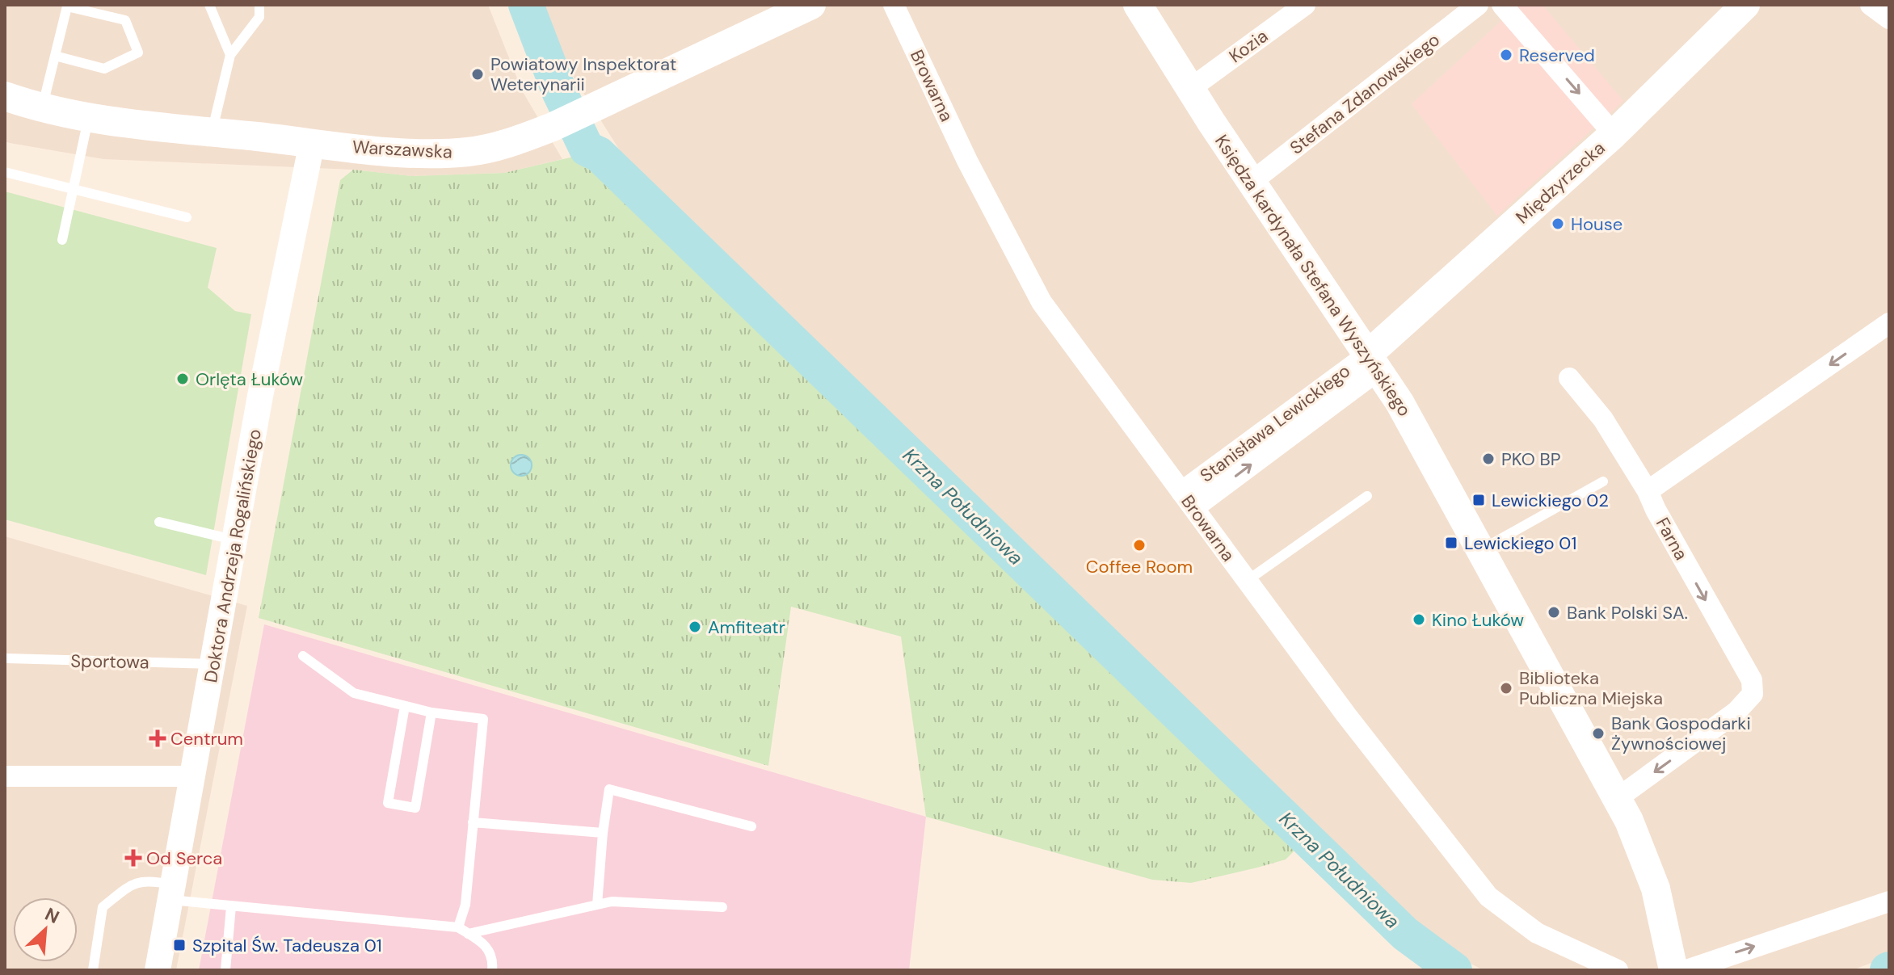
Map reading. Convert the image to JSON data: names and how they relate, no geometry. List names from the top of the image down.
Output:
{
  "streets": {
    "main road": ["Warszawska", "Międzyrzecka", "Księdza kardynała Stefana Wyszyńskiego"],
    "street": [
      "Kozia",
      "Browarna",
      "Stefana Zdanowskiego",
      "Stanisława Lewickiego",
      "Farna",
      "Doktora Andrzeja Rogalińskiego"
    ],
    "lane": ["Sportowa"]
  },
  "crossings": [
    ["Kozia", "Księdza kardynała Stefana Wyszyńskiego"],
    ["Browarna", "Stanisława Lewickiego"],
    ["Stefana Zdanowskiego", "Księdza kardynała Stefana Wyszyńskiego"],
    ["Warszawska", "Doktora Andrzeja Rogalińskiego"],
    ["Międzyrzecka", "Księdza kardynała Stefana Wyszyńskiego"],
    ["Międzyrzecka", "Stanisława Lewickiego"],
    ["Księdza kardynała Stefana Wyszyńskiego", "Stanisława Lewickiego"],
    ["Księdza kardynała Stefana Wyszyńskiego", "Farna"],
    ["Doktora Andrzeja Rogalińskiego", "Sportowa"]
  ],
  "water": ["Krzna Południowa"],
  "places": {
    "other": [
      "Reserved",
      "Powiatowy Inspektorat Weterynarii",
      "House",
      "Orlęta Łuków",
      "PKO BP",
      "Coffee Room",
      "Bank Polski SA.",
      "Kino Łuków",
      "Amfiteatr",
      "Biblioteka Publiczna Miejska",
      "Bank Gospodarki Żywnościowej"
    ],
    "transit": ["Lewickiego 02", "Lewickiego 01", "Szpital Św. Tadeusza 01"],
    "health": ["Centrum", "Od Serca"]
  },
  "north": "top right"
}
